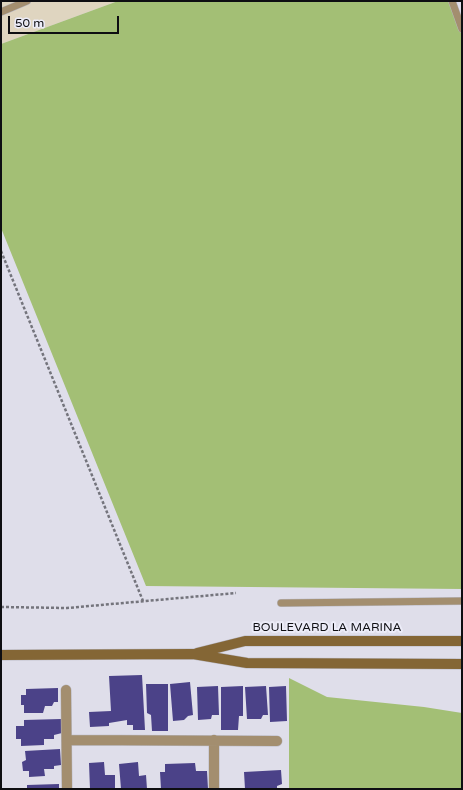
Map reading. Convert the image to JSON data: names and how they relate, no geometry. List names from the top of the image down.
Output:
{
  "streets": {
    "street": ["BOULEVARD LA MARINA"]
  },
  "scale_bar": "50 m"
}
